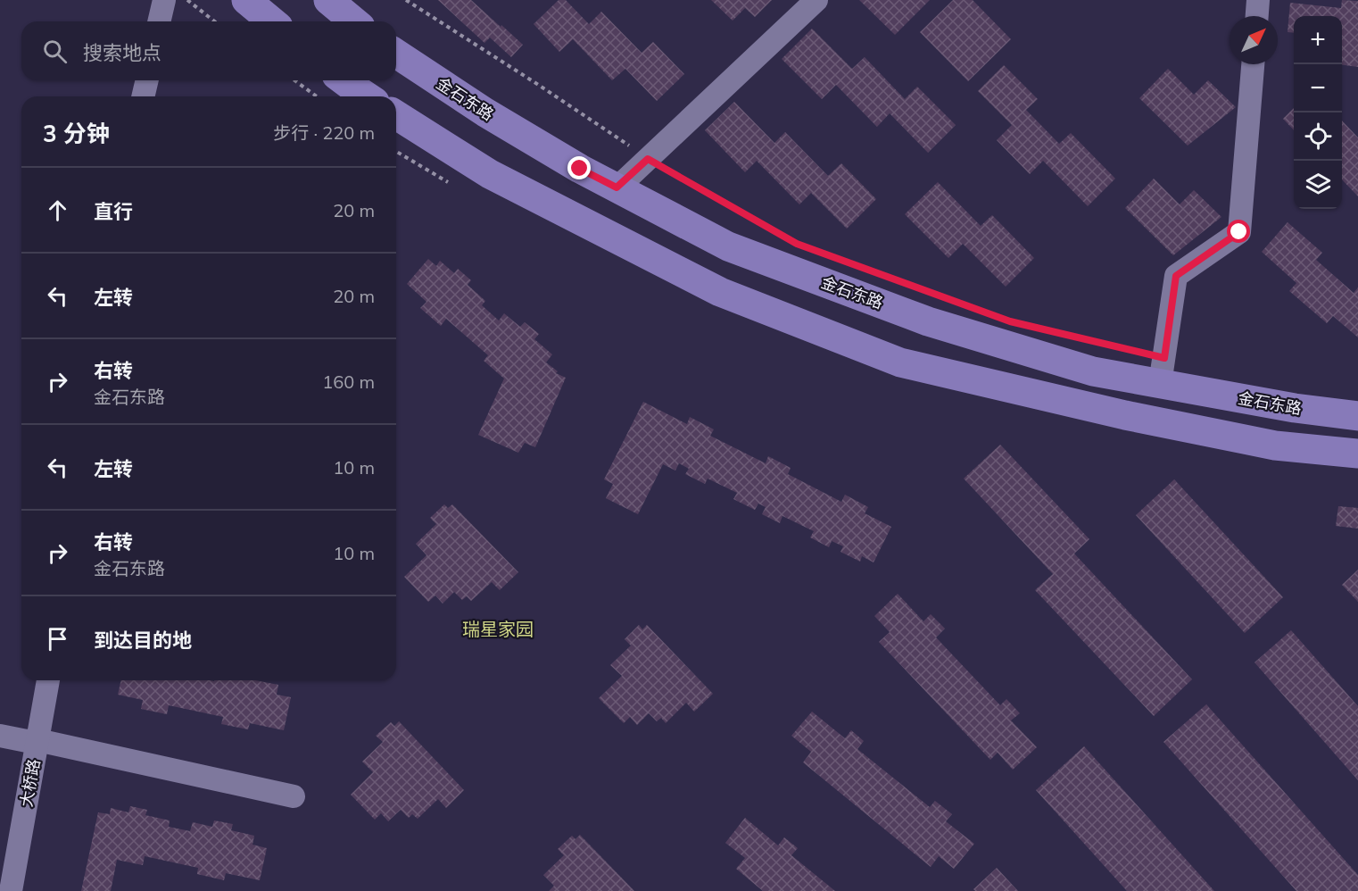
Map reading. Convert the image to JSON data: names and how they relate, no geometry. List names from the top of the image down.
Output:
{
  "streets": {
    "main road": ["金石东路"],
    "street": ["大桥路"]
  },
  "districts": ["瑞星家园"],
  "north": "top right",
  "page": {
    "map_buttons": ["+", "−"],
    "search": "搜索地点",
    "heading": ["3 分钟", "步行 · 220 m"],
    "list": [
      ["直行", "20 m"],
      ["左转", "20 m"],
      ["右转", "金石东路", "160 m"],
      ["左转", "10 m"],
      ["右转", "金石东路", "10 m"],
      "到达目的地"
    ]
  }
}
